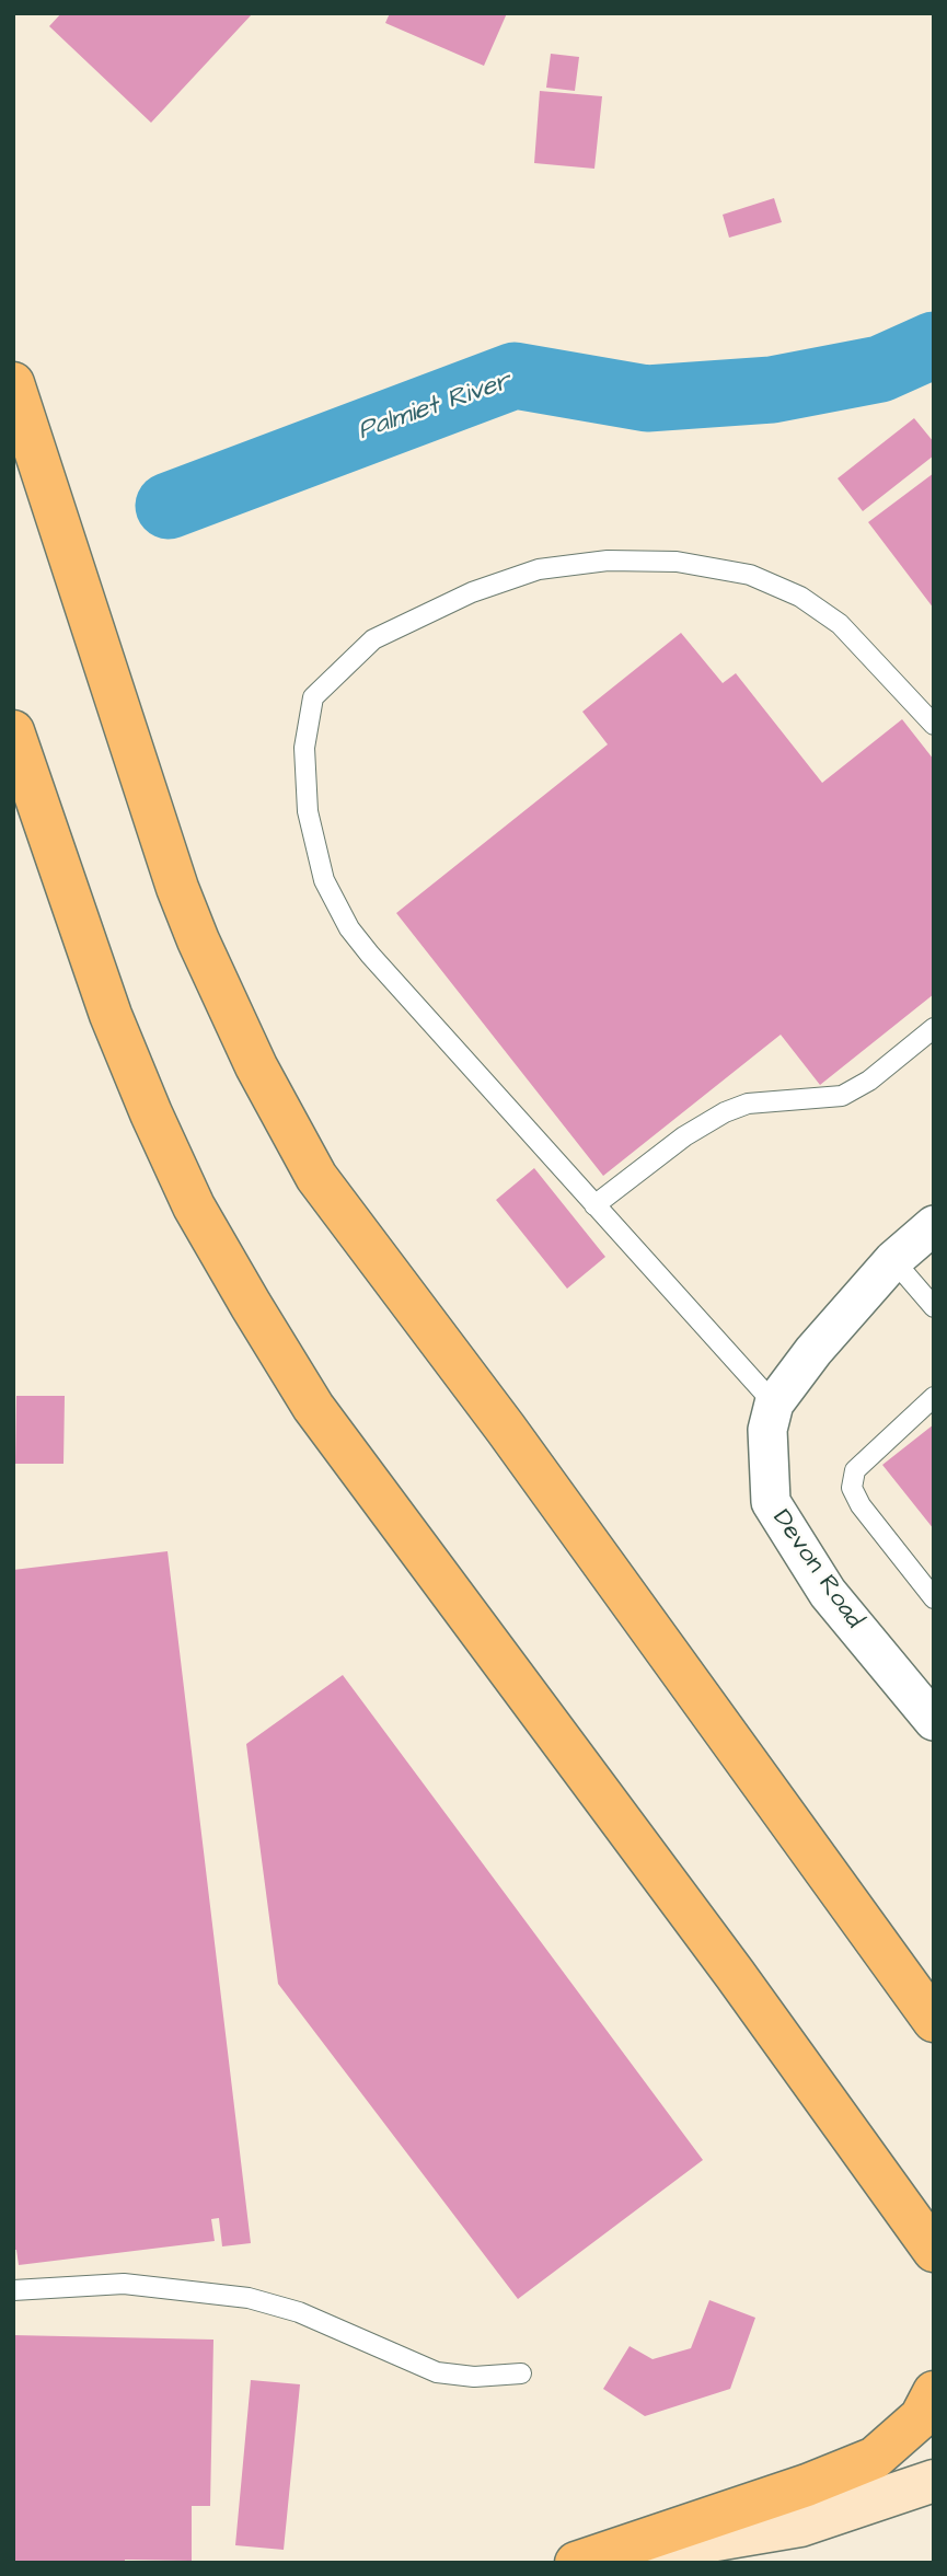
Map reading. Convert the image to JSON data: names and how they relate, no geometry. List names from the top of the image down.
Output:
{
  "streets": {
    "street": ["Devon Road"]
  },
  "water": ["Palmiet River"]
}
